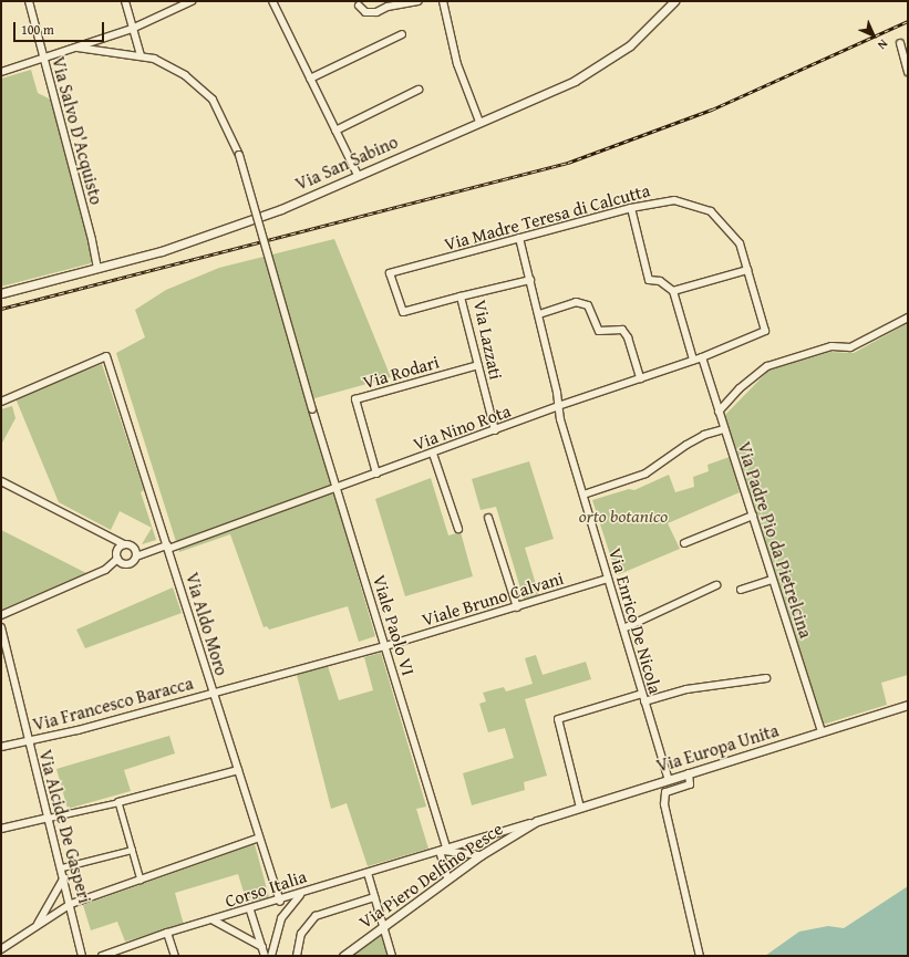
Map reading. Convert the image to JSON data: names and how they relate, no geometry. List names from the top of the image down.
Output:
{
  "streets": {
    "street": [
      "Via Salvo D'Acquisto",
      "Via San Sabino",
      "Via Madre Teresa di Calcutta",
      "Via Lazzati",
      "Via Rodari",
      "Via Nino Rota",
      "Via Padre Pio da Pietrelcina",
      "Viale Bruno Calvani",
      "Via Enrico De Nicola",
      "Via Aldo Moro",
      "Viale Paolo VI",
      "Via Francesco Baracca",
      "Via Europa Unita",
      "Via Alcide De Gasperi",
      "Via Piero Delfino Pesce",
      "Corso Italia"
    ]
  },
  "crossings": [
    ["Via Salvo D'Acquisto", "Via San Sabino"],
    ["Via Madre Teresa di Calcutta", "Via Lazzati"],
    ["Via Madre Teresa di Calcutta", "Via Nino Rota"],
    ["Via Madre Teresa di Calcutta", "Via Enrico De Nicola"],
    ["Via Lazzati", "Via Rodari"],
    ["Via Lazzati", "Via Nino Rota"],
    ["Via Lazzati", "Via Enrico De Nicola"],
    ["Via Rodari", "Via Nino Rota"],
    ["Via Nino Rota", "Via Padre Pio da Pietrelcina"],
    ["Via Nino Rota", "Via Enrico De Nicola"],
    ["Via Nino Rota", "Via Aldo Moro"],
    ["Via Nino Rota", "Viale Paolo VI"],
    ["Via Padre Pio da Pietrelcina", "Via Europa Unita"],
    ["Viale Bruno Calvani", "Via Enrico De Nicola"],
    ["Viale Bruno Calvani", "Viale Paolo VI"],
    ["Viale Bruno Calvani", "Via Francesco Baracca"],
    ["Via Enrico De Nicola", "Via Europa Unita"],
    ["Via Aldo Moro", "Via Francesco Baracca"],
    ["Via Aldo Moro", "Corso Italia"],
    ["Viale Paolo VI", "Via Francesco Baracca"],
    ["Viale Paolo VI", "Via Piero Delfino Pesce"],
    ["Viale Paolo VI", "Corso Italia"],
    ["Via Francesco Baracca", "Via Alcide De Gasperi"],
    ["Via Europa Unita", "Via Piero Delfino Pesce"],
    ["Via Europa Unita", "Corso Italia"],
    ["Via Piero Delfino Pesce", "Corso Italia"]
  ],
  "parks": ["orto botanico"],
  "scale_bar": "100 m",
  "north": "bottom right"
}
